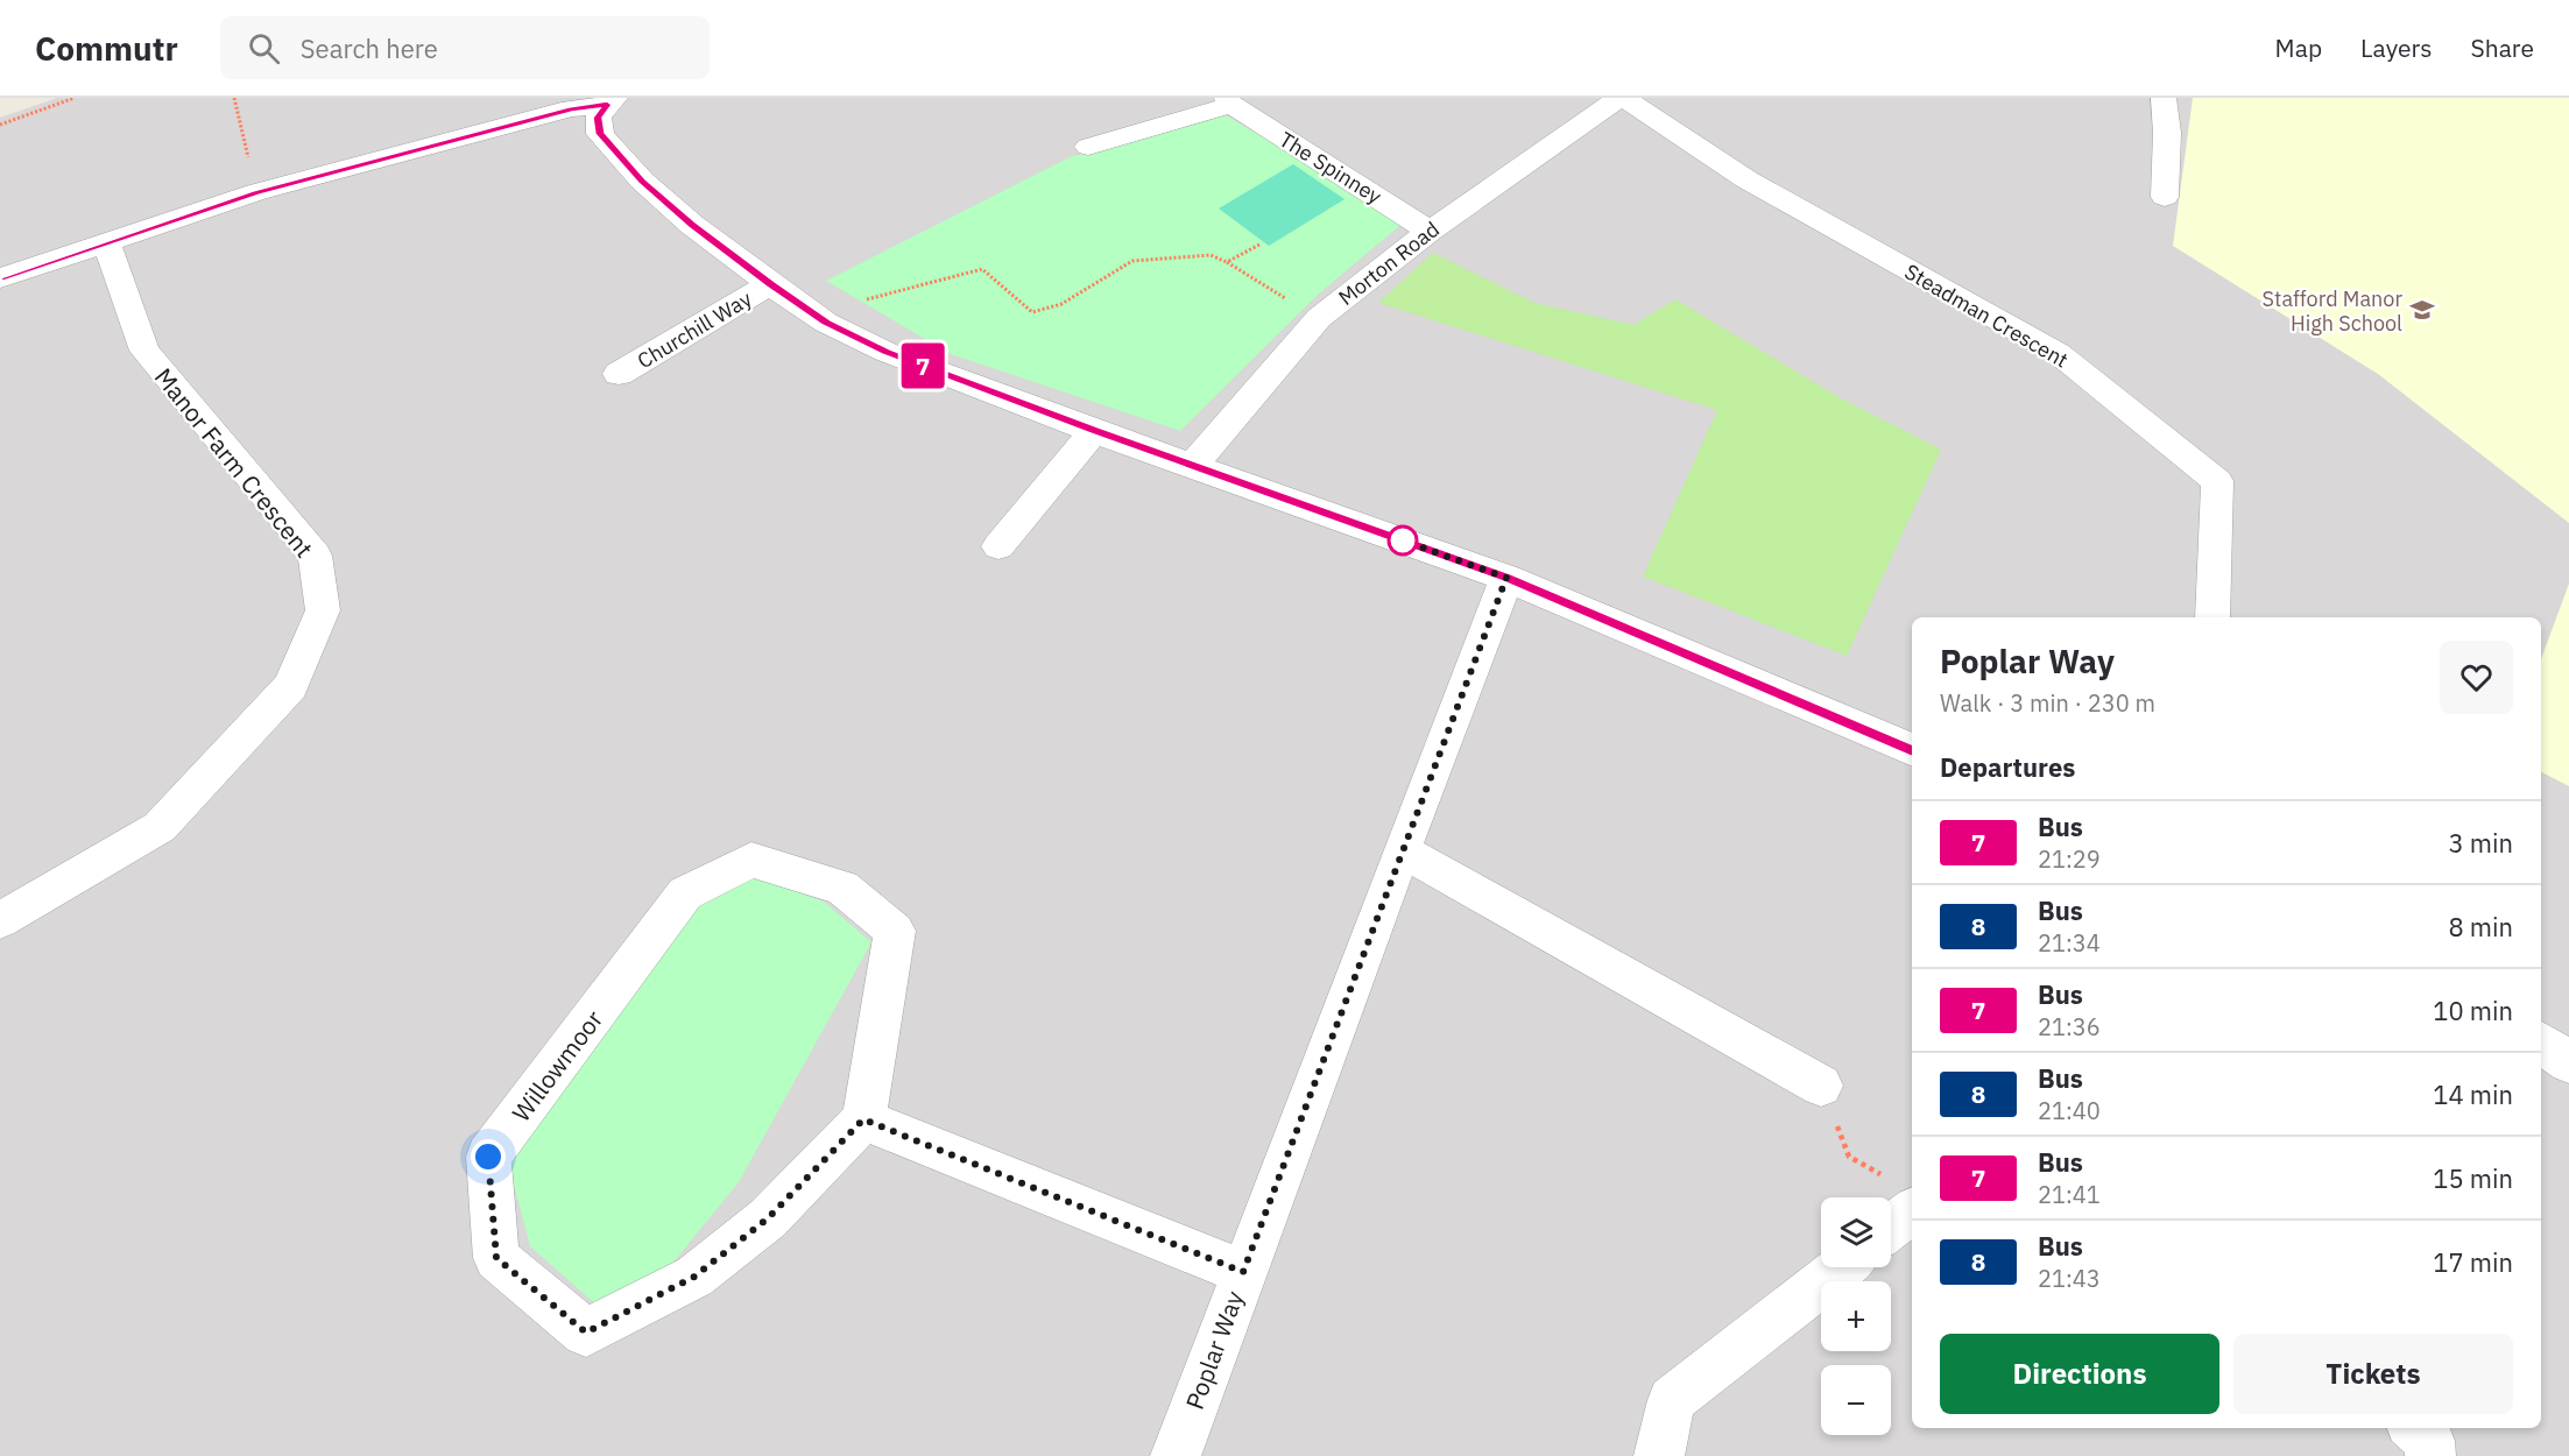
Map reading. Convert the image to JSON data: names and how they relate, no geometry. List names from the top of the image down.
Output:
{
  "streets": {
    "street": [
      "The Spinney",
      "Morton Road",
      "Steadman Crescent",
      "Churchill Way",
      "Manor Farm Crescent",
      "Willowmoor",
      "Poplar Way"
    ]
  },
  "crossings": [
    ["The Spinney", "Morton Road"],
    ["Morton Road", "Steadman Crescent"],
    ["Morton Road", "Churchill Way"],
    ["Churchill Way", "Poplar Way"]
  ],
  "places": {
    "school or university": ["Stafford Manor High School"]
  },
  "lines": ["bus line 7"],
  "page": {
    "header": "Commutr",
    "search": "Search here",
    "nav": ["Map", "Layers", "Share"],
    "on_map": "7",
    "heading": [
      ["Poplar Way", "Walk · 3 min · 230 m"],
      "Departures"
    ],
    "list": [
      {
        "mark": "7",
        "name": "Bus",
        "note": "21:29",
        "value": "3 min"
      },
      {
        "mark": "8",
        "name": "Bus",
        "note": "21:34",
        "value": "8 min"
      },
      {
        "mark": "7",
        "name": "Bus",
        "note": "21:36",
        "value": "10 min"
      },
      {
        "mark": "8",
        "name": "Bus",
        "note": "21:40",
        "value": "14 min"
      },
      {
        "mark": "7",
        "name": "Bus",
        "note": "21:41",
        "value": "15 min"
      },
      {
        "mark": "8",
        "name": "Bus",
        "note": "21:43",
        "value": "17 min"
      }
    ],
    "map_buttons": ["+", "−"],
    "buttons": ["Directions", "Tickets"]
  }
}
